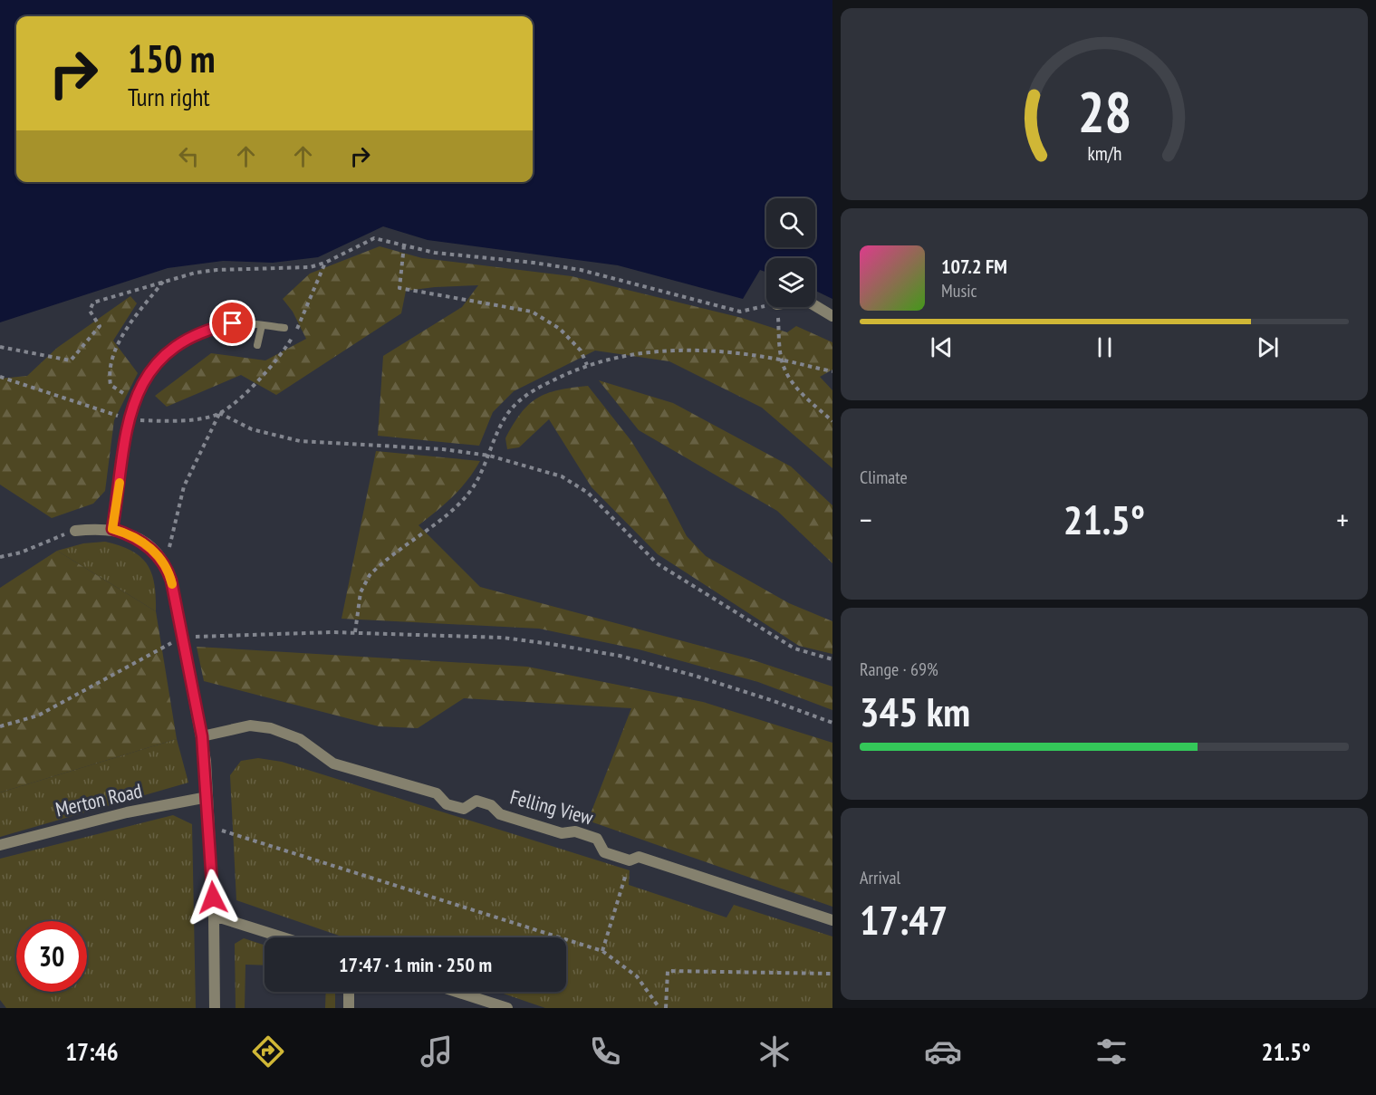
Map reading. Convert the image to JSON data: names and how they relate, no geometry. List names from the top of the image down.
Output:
{
  "streets": {
    "street": ["Merton Road", "Felling View"]
  },
  "page": {
    "turn": ["150 m", "Turn right"],
    "song": ["107.2 FM", "Music"],
    "tile": [
      "Climate",
      ["Range · 69%", "345 km"],
      ["Arrival", "17:47"]
    ],
    "heat": ["−", "21.5°", "+"],
    "limit": "30",
    "trip": "17:47 · 1 min · 250 m",
    "tabs": ["17:46", "21.5°"],
    "gauge": ["28", "km/h"]
  }
}
